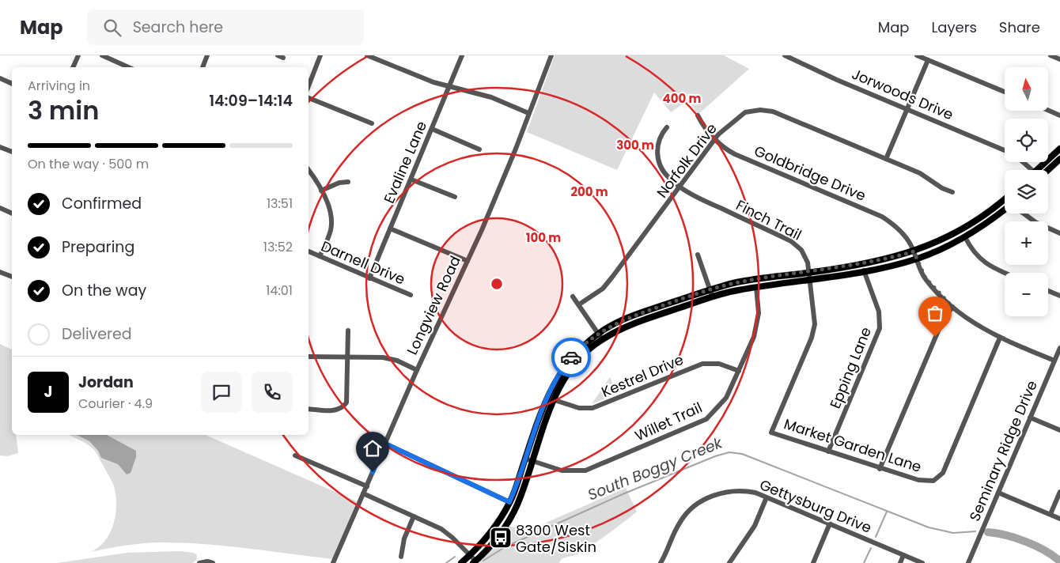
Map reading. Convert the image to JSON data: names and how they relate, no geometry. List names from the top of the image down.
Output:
{
  "streets": {
    "street": [
      "Jorwoods Drive",
      "Norfolk Drive",
      "Evaline Lane",
      "Goldbridge Drive",
      "Finch Trail",
      "Darnell Drive",
      "Longview Road",
      "Epping Lane",
      "Kestrel Drive",
      "Willet Trail",
      "Market Garden Lane",
      "Seminary Ridge Drive",
      "Gettysburg Drive"
    ]
  },
  "crossings": [
    ["Norfolk Drive", "Goldbridge Drive"],
    ["Norfolk Drive", "Finch Trail"],
    ["Evaline Lane", "Darnell Drive"],
    ["Goldbridge Drive", "Market Garden Lane"],
    ["Goldbridge Drive", "Seminary Ridge Drive"],
    ["Finch Trail", "Market Garden Lane"],
    ["Epping Lane", "Market Garden Lane"],
    ["Kestrel Drive", "Willet Trail"]
  ],
  "water": ["South Boggy Creek"],
  "places": {
    "bus stop": ["8300 West Gate/Siskin"]
  },
  "north": "top",
  "page": {
    "header": "Map",
    "search": "Search here",
    "nav": ["Map", "Layers", "Share"],
    "map_buttons": ["+", "−"],
    "heading": ["3 min", "Arriving in", "14:09–14:14"],
    "panel": ["Jordan", "Courier · 4.9"],
    "bar": "On the way · 500 m",
    "list": [
      ["Confirmed", "13:51"],
      ["Preparing", "13:52"],
      ["On the way", "14:01"],
      "Delivered"
    ],
    "round": "J"
  },
  "rings": [
    "400 m",
    "300 m",
    "200 m",
    "100 m"
  ]
}
